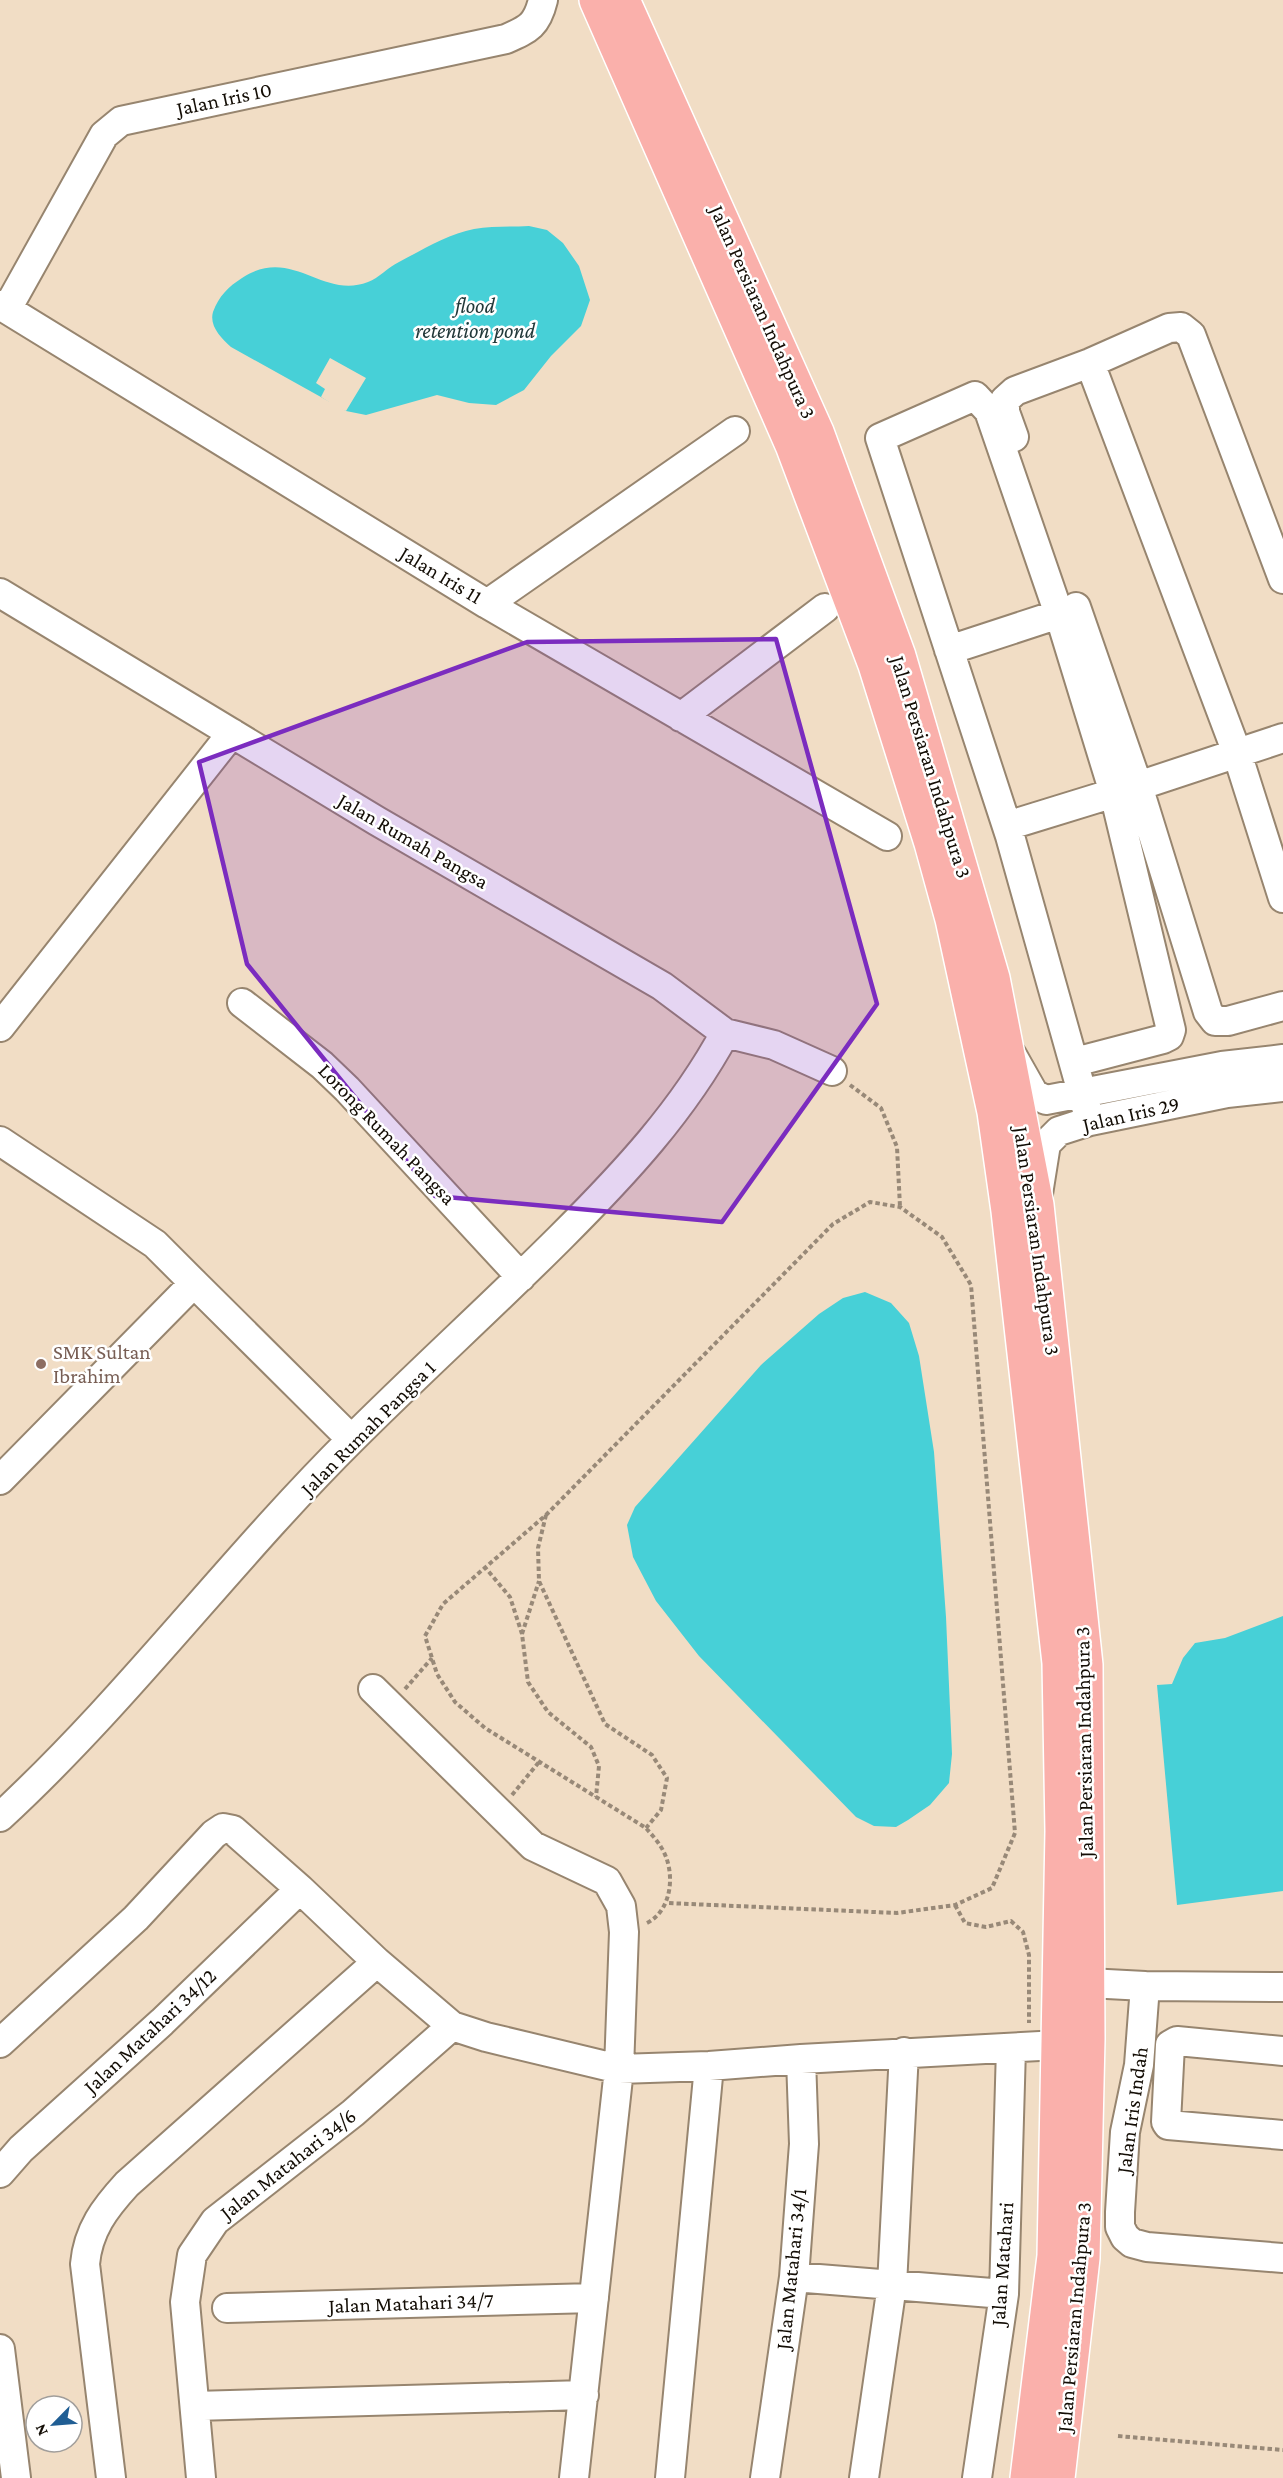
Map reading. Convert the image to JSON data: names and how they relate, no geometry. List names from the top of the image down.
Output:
{
  "streets": {
    "main road": ["Jalan Persiaran Indahpura 3"],
    "street": [
      "Jalan Iris 10",
      "Jalan Iris 11",
      "Jalan Rumah Pangsa",
      "Jalan Iris 29",
      "Lorong Rumah Pangsa",
      "Jalan Rumah Pangsa 1",
      "Jalan Matahari 34/12",
      "Jalan Iris Indah",
      "Jalan Matahari 34/6",
      "Jalan Matahari",
      "Jalan Matahari 34/1",
      "Jalan Matahari 34/7"
    ]
  },
  "crossings": [
    ["Jalan Iris 10", "Jalan Iris 11"],
    ["Jalan Persiaran Indahpura 3", "Jalan Iris 29"],
    ["Jalan Persiaran Indahpura 3", "Jalan Matahari"],
    ["Jalan Rumah Pangsa", "Jalan Rumah Pangsa 1"],
    ["Lorong Rumah Pangsa", "Jalan Rumah Pangsa 1"]
  ],
  "water": ["flood retention pond"],
  "places": ["SMK Sultan Ibrahim"],
  "north": "bottom left"
}
